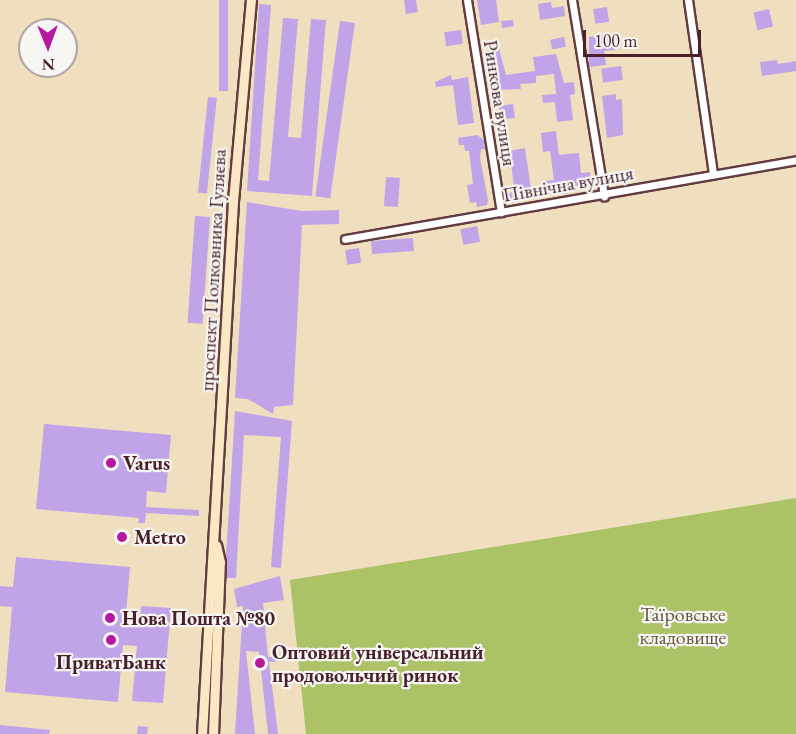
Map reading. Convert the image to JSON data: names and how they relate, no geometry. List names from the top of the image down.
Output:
{
  "streets": {
    "main road": ["проспект Полковника Гуляєва"],
    "street": ["Ринкова вулиця", "Північна вулиця"]
  },
  "crossings": [
    ["Ринкова вулиця", "Північна вулиця"]
  ],
  "parks": ["Таїровське кладовище"],
  "places": [
    "Varus",
    "Metro",
    "Нова Пошта №80",
    "ПриватБанк",
    "Оптовий універсальний продовольчий ринок"
  ],
  "scale_bar": "100 m",
  "north": "bottom"
}
